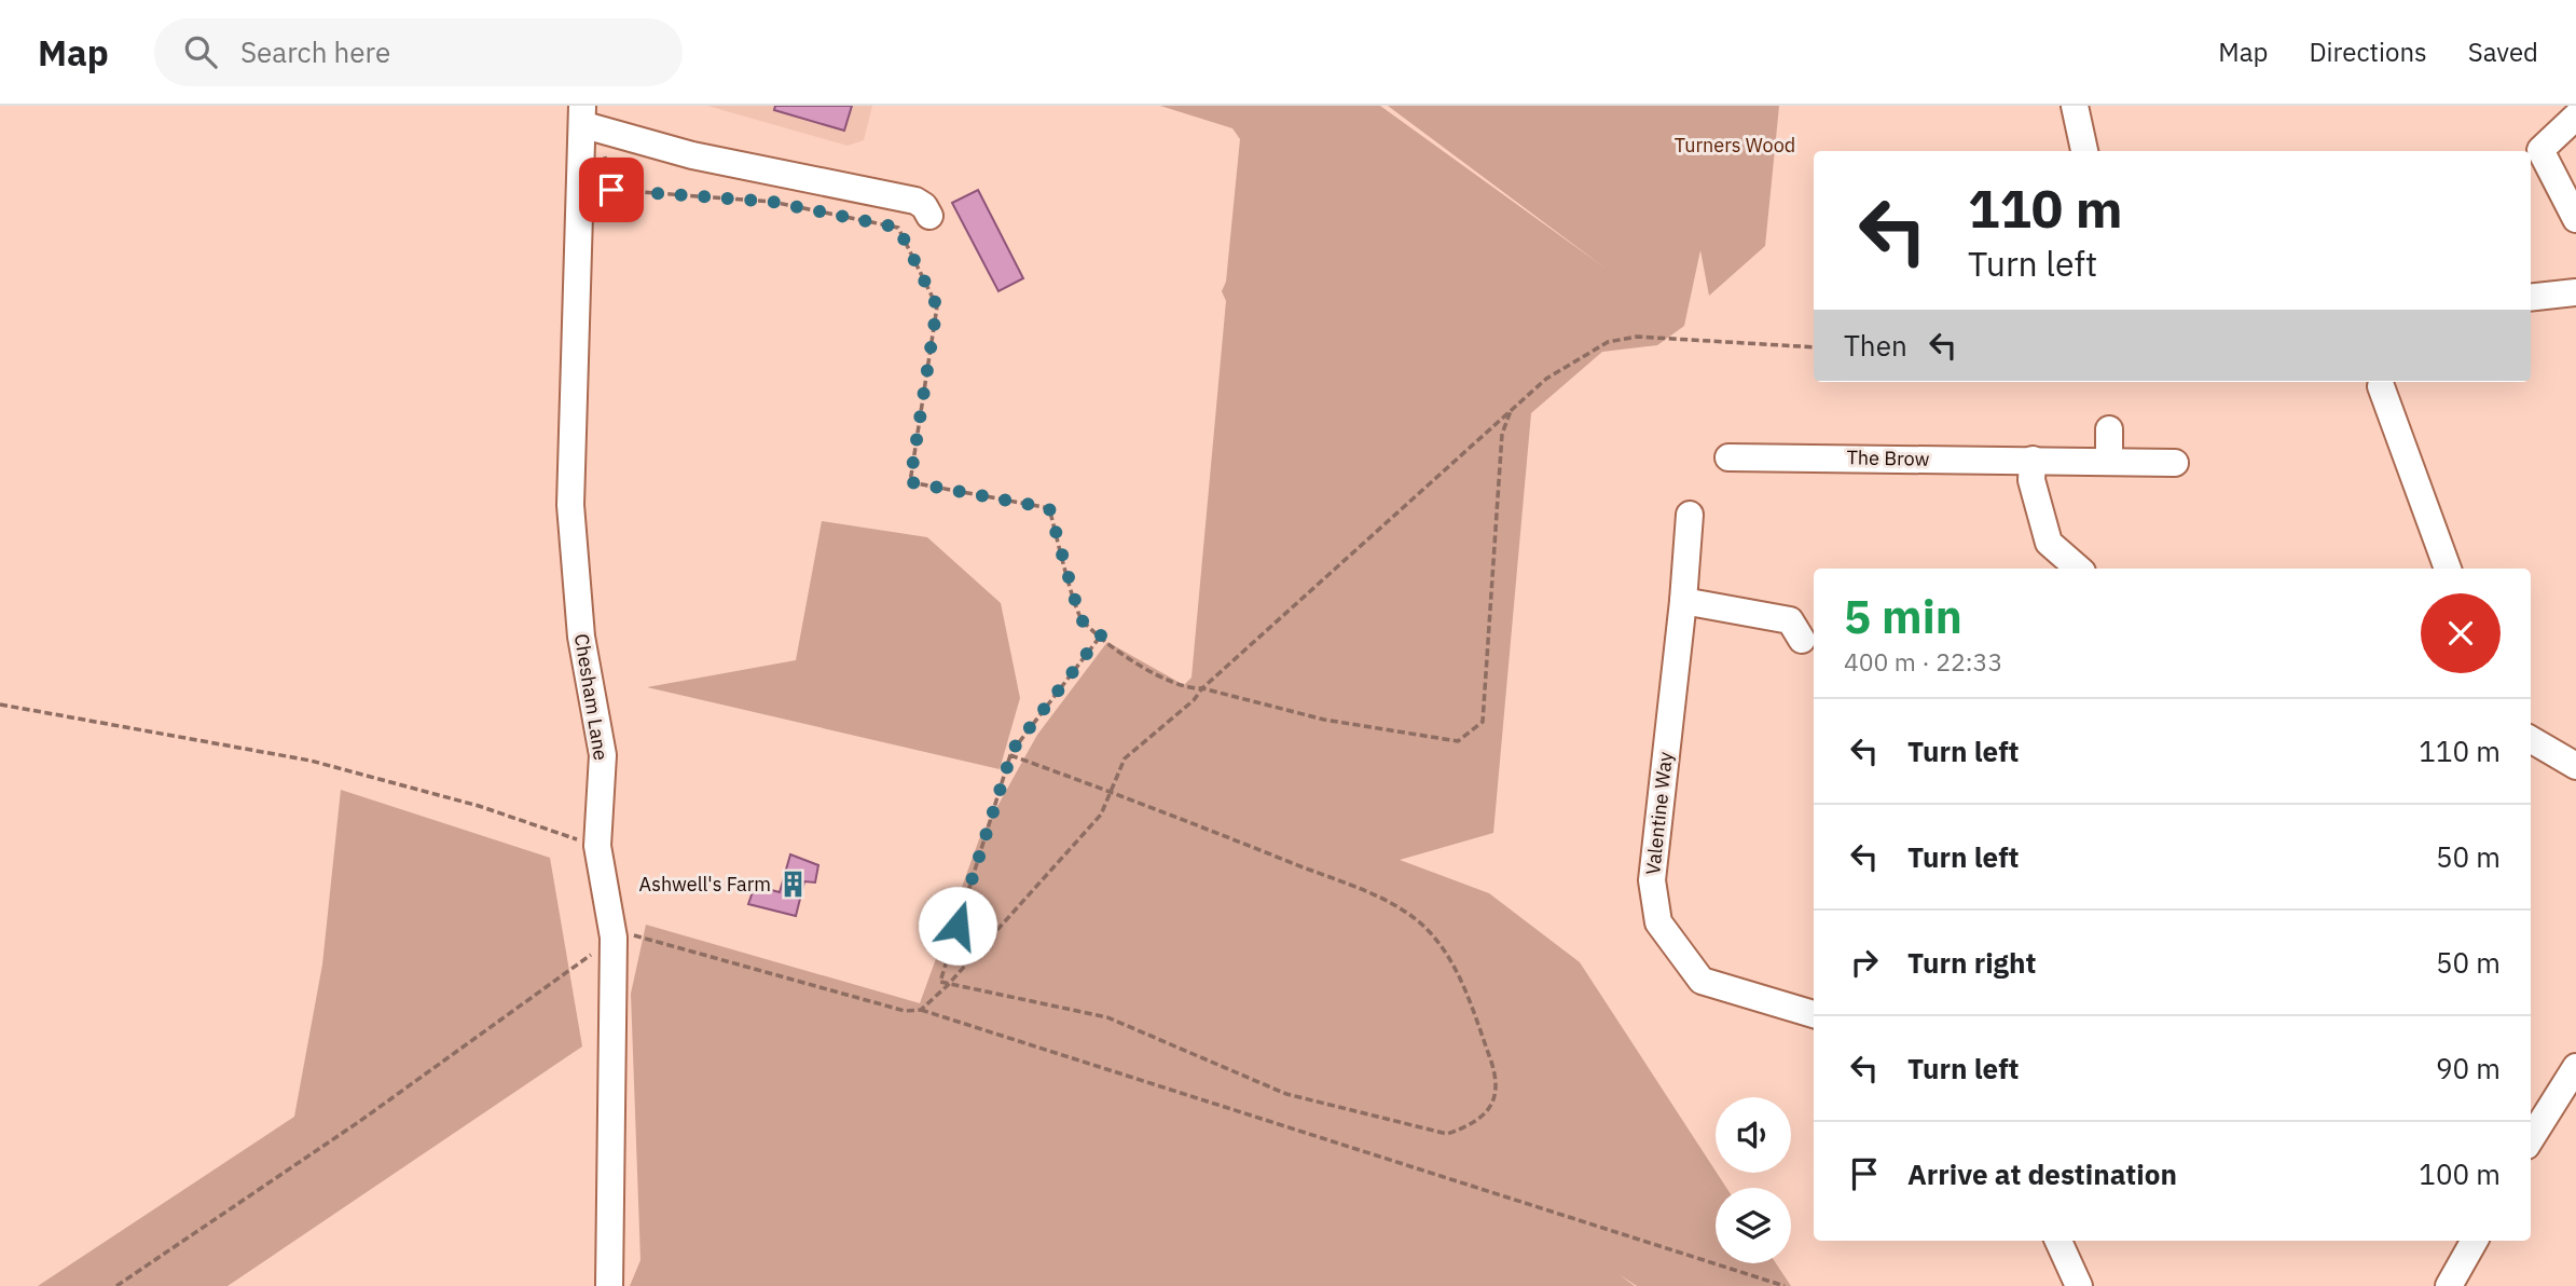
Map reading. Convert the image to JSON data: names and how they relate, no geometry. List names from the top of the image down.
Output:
{
  "streets": {
    "street": ["The Brow", "Chesham Lane", "Valentine Way"]
  },
  "parks": ["Turners Wood"],
  "places": {
    "building": ["Ashwell's Farm"]
  },
  "page": {
    "header": "Map",
    "search": "Search here",
    "nav": ["Map", "Directions", "Saved"],
    "turn": ["110 m", "Turn left"],
    "then": "Then",
    "heading": ["5 min", "400 m · 22:33"],
    "list": [
      {
        "name": "Turn left",
        "value": "110 m"
      },
      {
        "name": "Turn left",
        "value": "50 m"
      },
      {
        "name": "Turn right",
        "value": "50 m"
      },
      {
        "name": "Turn left",
        "value": "90 m"
      },
      {
        "name": "Arrive at destination",
        "value": "100 m"
      }
    ]
  }
}
